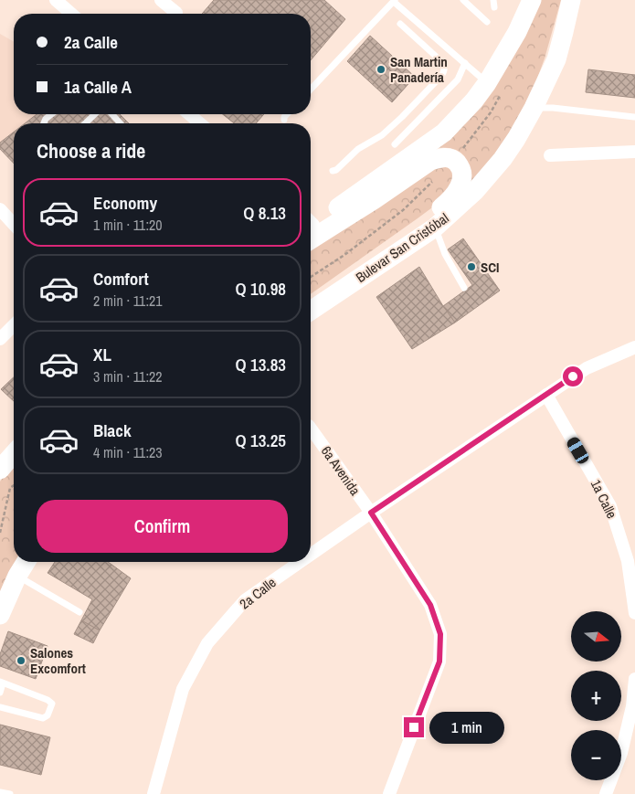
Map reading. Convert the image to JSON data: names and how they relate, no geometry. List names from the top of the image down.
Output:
{
  "streets": {
    "main road": ["Bulevar San Cristóbal"],
    "street": ["6a Avenida", "1a Calle", "2a Calle"]
  },
  "crossings": [
    ["6a Avenida", "2a Calle"],
    ["1a Calle", "2a Calle"]
  ],
  "places": ["San Martin Panadería", "SCI", "Salones Excomfort"],
  "north": "right",
  "page": {
    "banner": ["2a Calle", "1a Calle A"],
    "heading": "Choose a ride",
    "list": [
      {
        "name": "Economy",
        "note": "1 min · 11:20",
        "value": "Q 8.13"
      },
      {
        "name": "Comfort",
        "note": "2 min · 11:21",
        "value": "Q 10.98"
      },
      {
        "name": "XL",
        "note": "3 min · 11:22",
        "value": "Q 13.83"
      },
      {
        "name": "Black",
        "note": "4 min · 11:23",
        "value": "Q 13.25"
      }
    ],
    "buttons": "Confirm",
    "map_buttons": ["+", "−"],
    "bubble": "1 min"
  }
}
